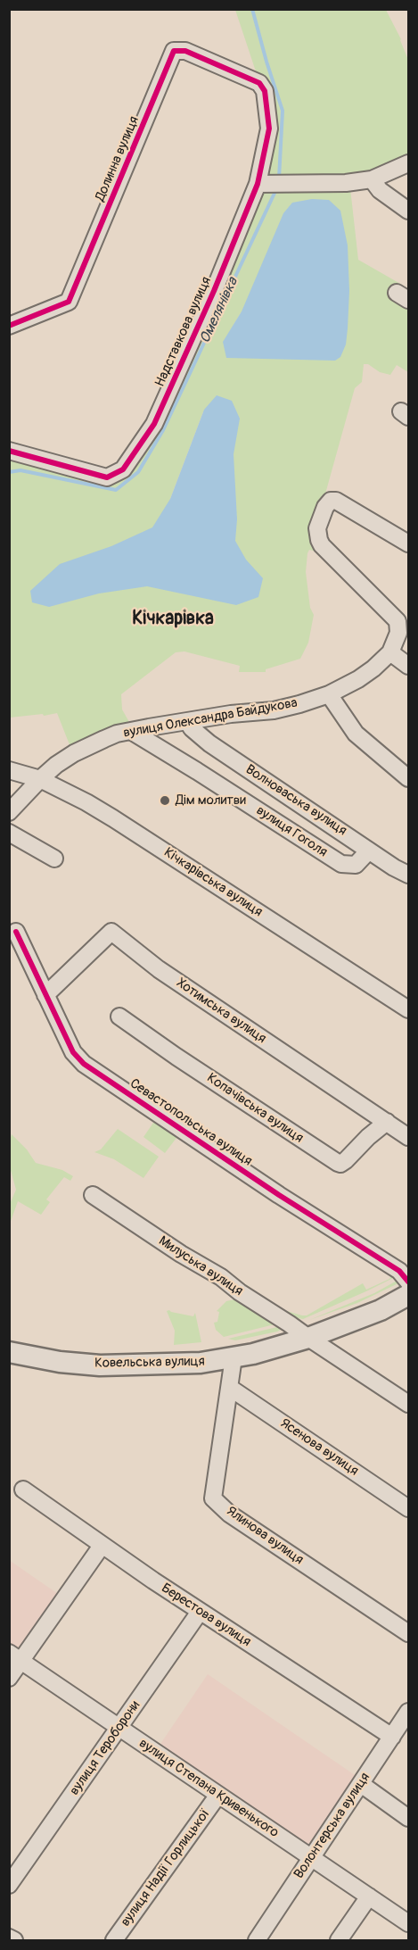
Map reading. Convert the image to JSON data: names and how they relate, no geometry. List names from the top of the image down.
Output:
{
  "streets": {
    "main road": ["Ковельська вулиця"],
    "street": [
      "Долинна вулиця",
      "Надставкова вулиця",
      "вулиця Олександра Байдукова",
      "Волноваська вулиця",
      "вулиця Гоголя",
      "Кічкарівська вулиця",
      "Хотимська вулиця",
      "Копачівська вулиця",
      "Севастопольська вулиця",
      "Милуська вулиця",
      "Ясенова вулиця",
      "Ялинова вулиця",
      "Берестова вулиця",
      "вулиця Тероборони",
      "вулиця Степана Кривенького",
      "Волонтерська вулиця",
      "вулиця Надії Горлицької"
    ]
  },
  "crossings": [
    ["Долинна вулиця", "Надставкова вулиця"],
    ["вулиця Олександра Байдукова", "Волноваська вулиця"],
    ["вулиця Олександра Байдукова", "вулиця Гоголя"],
    ["вулиця Олександра Байдукова", "Кічкарівська вулиця"],
    ["Волноваська вулиця", "вулиця Гоголя"],
    ["Хотимська вулиця", "Копачівська вулиця"],
    ["Хотимська вулиця", "Севастопольська вулиця"],
    ["Милуська вулиця", "Ковельська вулиця"],
    ["Ковельська вулиця", "Ялинова вулиця"],
    ["Ясенова вулиця", "Ялинова вулиця"],
    ["Берестова вулиця", "вулиця Тероборони"],
    ["Берестова вулиця", "Волонтерська вулиця"],
    ["вулиця Тероборони", "вулиця Степана Кривенького"],
    ["вулиця Степана Кривенького", "Волонтерська вулиця"],
    ["вулиця Степана Кривенького", "вулиця Надії Горлицької"]
  ],
  "districts": ["Кічкарівка"],
  "water": ["Омелянівка"],
  "places": ["Дім молитви"]
}
